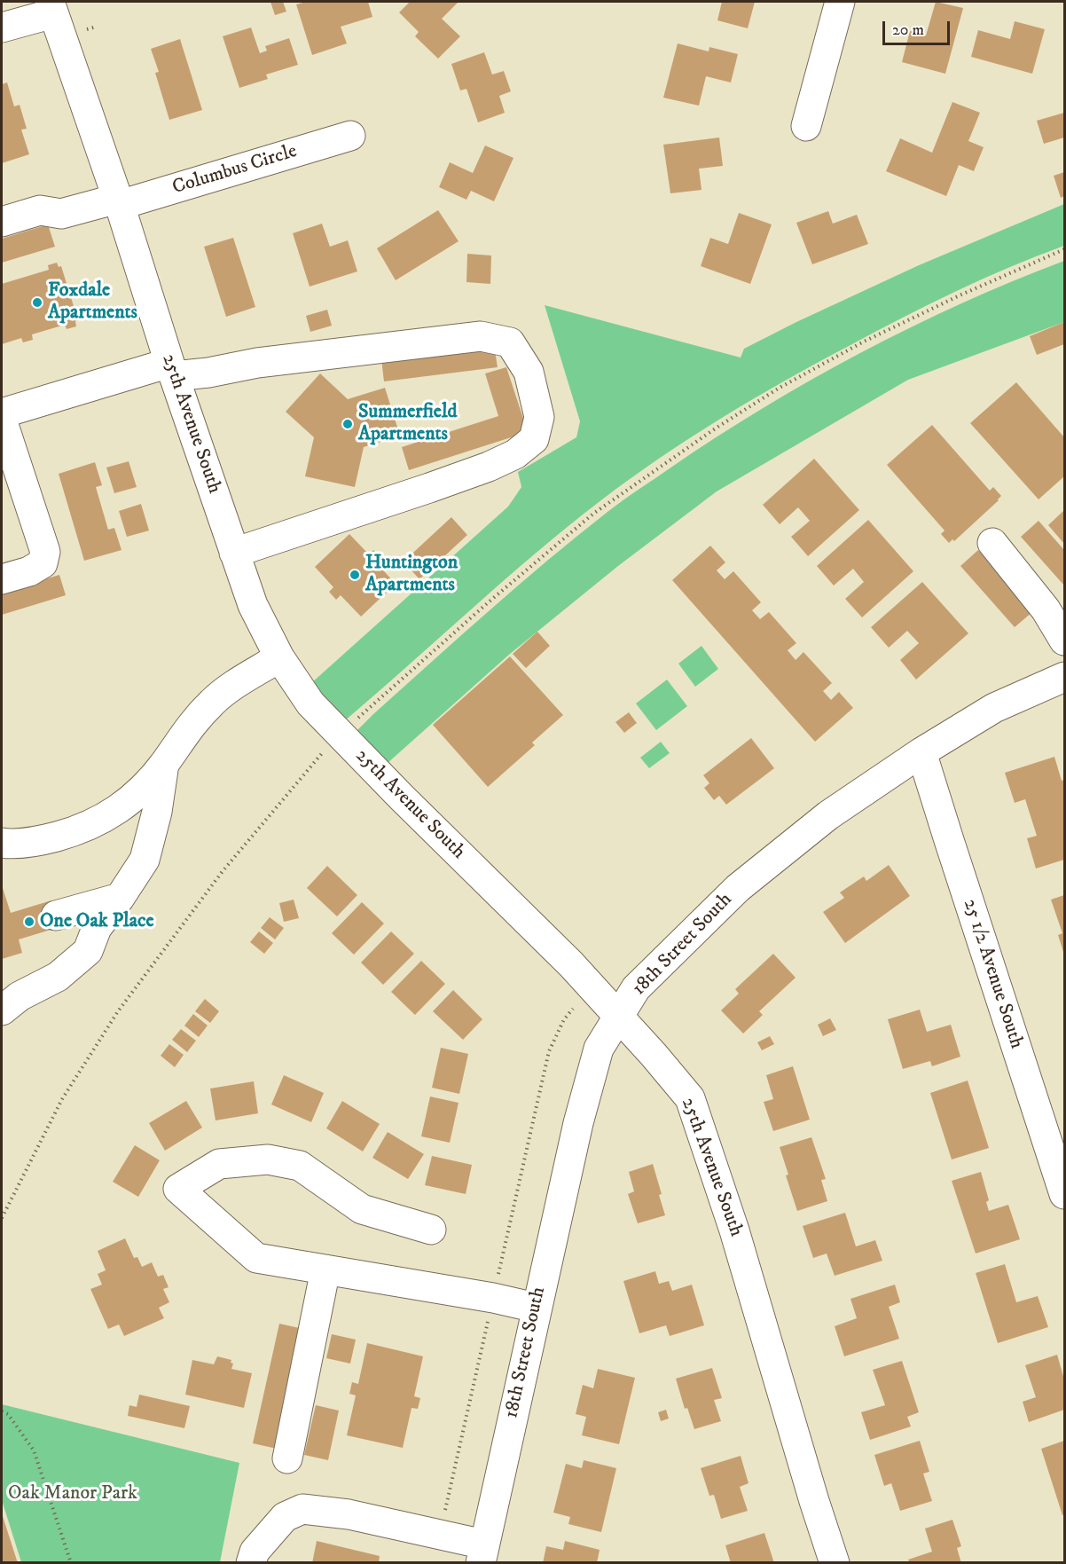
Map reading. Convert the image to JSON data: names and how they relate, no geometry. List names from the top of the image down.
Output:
{
  "streets": {
    "street": [
      "Columbus Circle",
      "25th Avenue South",
      "18th Street South",
      "25 1/2 Avenue South"
    ]
  },
  "crossings": [
    ["Columbus Circle", "25th Avenue South"],
    ["25th Avenue South", "18th Street South"],
    ["18th Street South", "25 1/2 Avenue South"]
  ],
  "parks": ["Oak Manor Park"],
  "places": [
    "Foxdale Apartments",
    "Summerfield Apartments",
    "Huntington Apartments",
    "One Oak Place"
  ],
  "scale_bar": "20 m"
}
